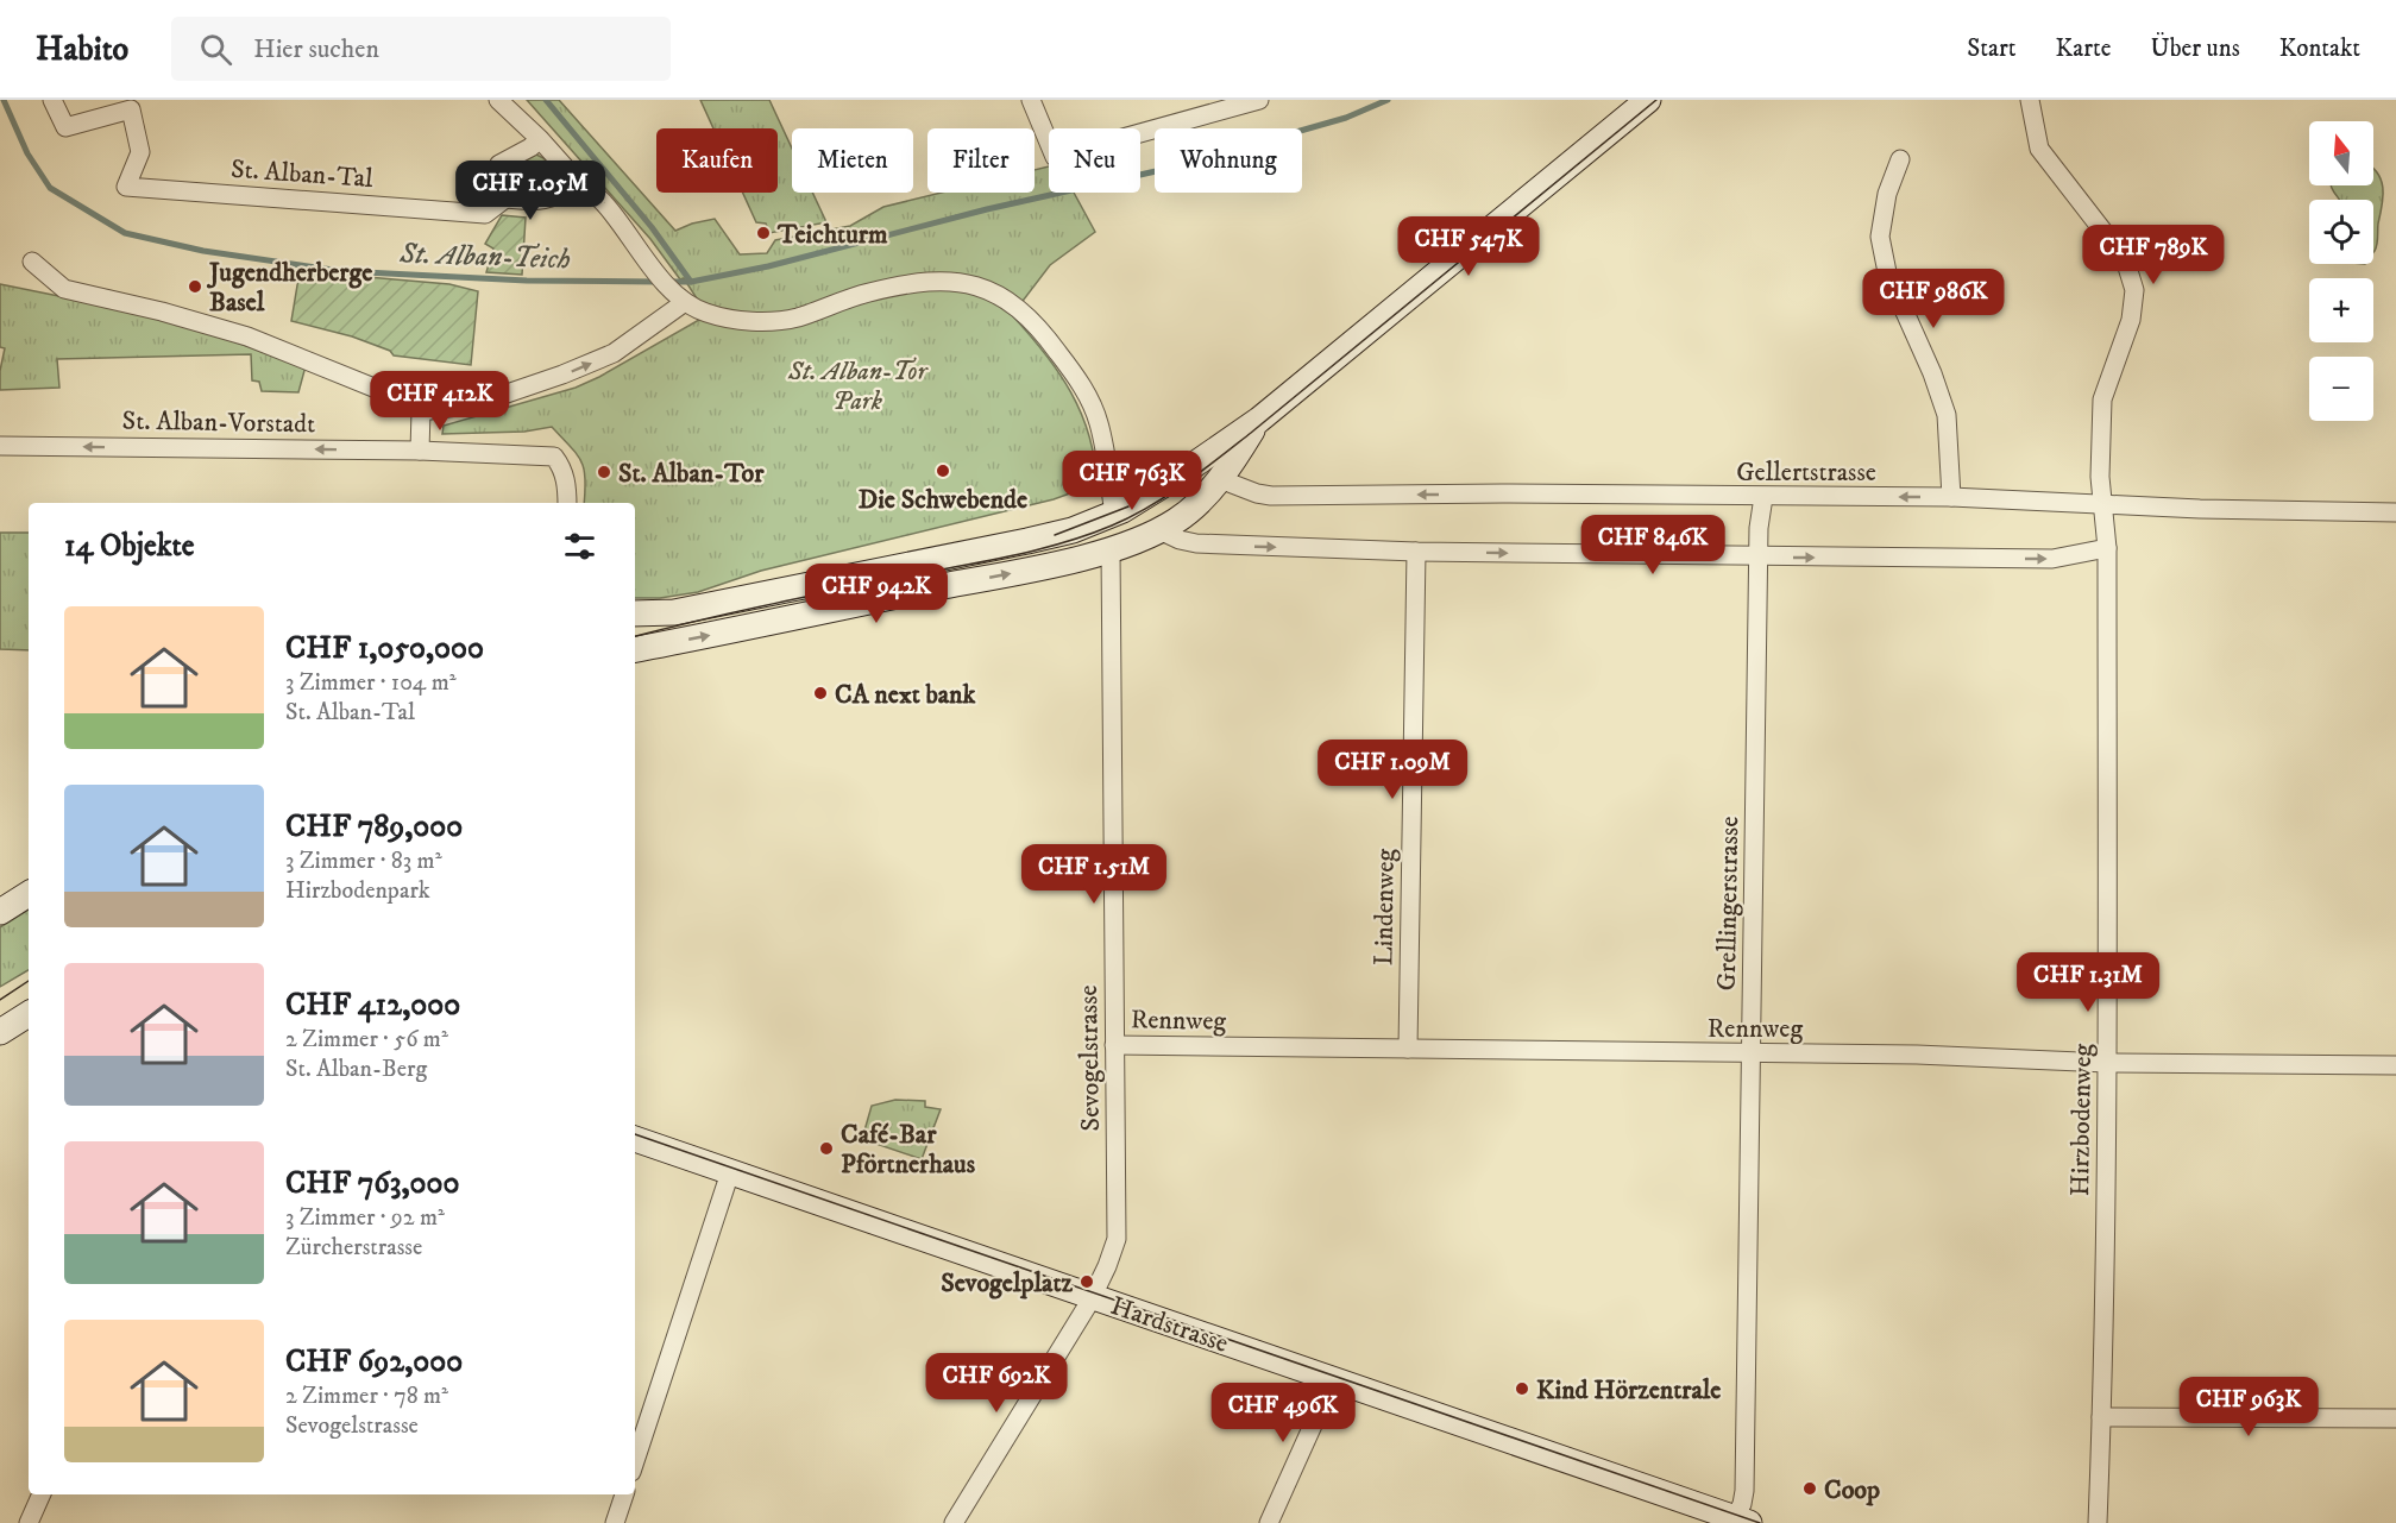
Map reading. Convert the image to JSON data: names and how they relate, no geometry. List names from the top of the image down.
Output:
{
  "streets": {
    "main road": ["Hardstrasse"],
    "street": [
      "St. Alban-Tal",
      "St. Alban-Vorstadt",
      "Gellertstrasse",
      "Grellingerstrasse",
      "Lindenweg",
      "Rennweg",
      "Sevogelstrasse",
      "Hirzbodenweg"
    ]
  },
  "crossings": [
    ["Gellertstrasse", "Grellingerstrasse"],
    ["Gellertstrasse", "Hirzbodenweg"],
    ["Grellingerstrasse", "Rennweg"],
    ["Grellingerstrasse", "Hardstrasse"],
    ["Lindenweg", "Rennweg"],
    ["Rennweg", "Sevogelstrasse"],
    ["Rennweg", "Hirzbodenweg"],
    ["Sevogelstrasse", "Hardstrasse"]
  ],
  "water": ["St. Alban-Teich"],
  "parks": ["St. Alban-Tor Park"],
  "places": [
    "Teichturm",
    "Jugendherberge Basel",
    "Die Schwebende",
    "St. Alban-Tor",
    "CA next bank",
    "Café-Bar Pförtnerhaus",
    "Sevogelplatz",
    "Kind Hörzentrale",
    "Coop"
  ],
  "north": "top",
  "page": {
    "header": "Habito",
    "search": "Hier suchen",
    "nav": [
      "Start",
      "Karte",
      "Über uns",
      "Kontakt"
    ],
    "map_buttons": ["+", "−"],
    "chip": [
      "Kaufen",
      "Mieten",
      "Filter",
      "Neu",
      "Wohnung"
    ],
    "price": [
      "CHF 1.05M",
      "CHF 547K",
      "CHF 789K",
      "CHF 986K",
      "CHF 412K",
      "CHF 763K",
      "CHF 846K",
      "CHF 942K",
      "CHF 1.09M",
      "CHF 1.51M",
      "CHF 1.31M",
      "CHF 692K",
      "CHF 963K",
      "CHF 496K"
    ],
    "heading": "14 Objekte",
    "list": [
      {
        "name": "CHF 1,050,000",
        "note": "3 Zimmer · 104 m² · St. Alban-Tal"
      },
      {
        "name": "CHF 789,000",
        "note": "3 Zimmer · 83 m² · Hirzbodenpark"
      },
      {
        "name": "CHF 412,000",
        "note": "2 Zimmer · 56 m² · St. Alban-Berg"
      },
      {
        "name": "CHF 763,000",
        "note": "3 Zimmer · 92 m² · Zürcherstrasse"
      },
      {
        "name": "CHF 692,000",
        "note": "2 Zimmer · 78 m² · Sevogelstrasse"
      }
    ]
  }
}
